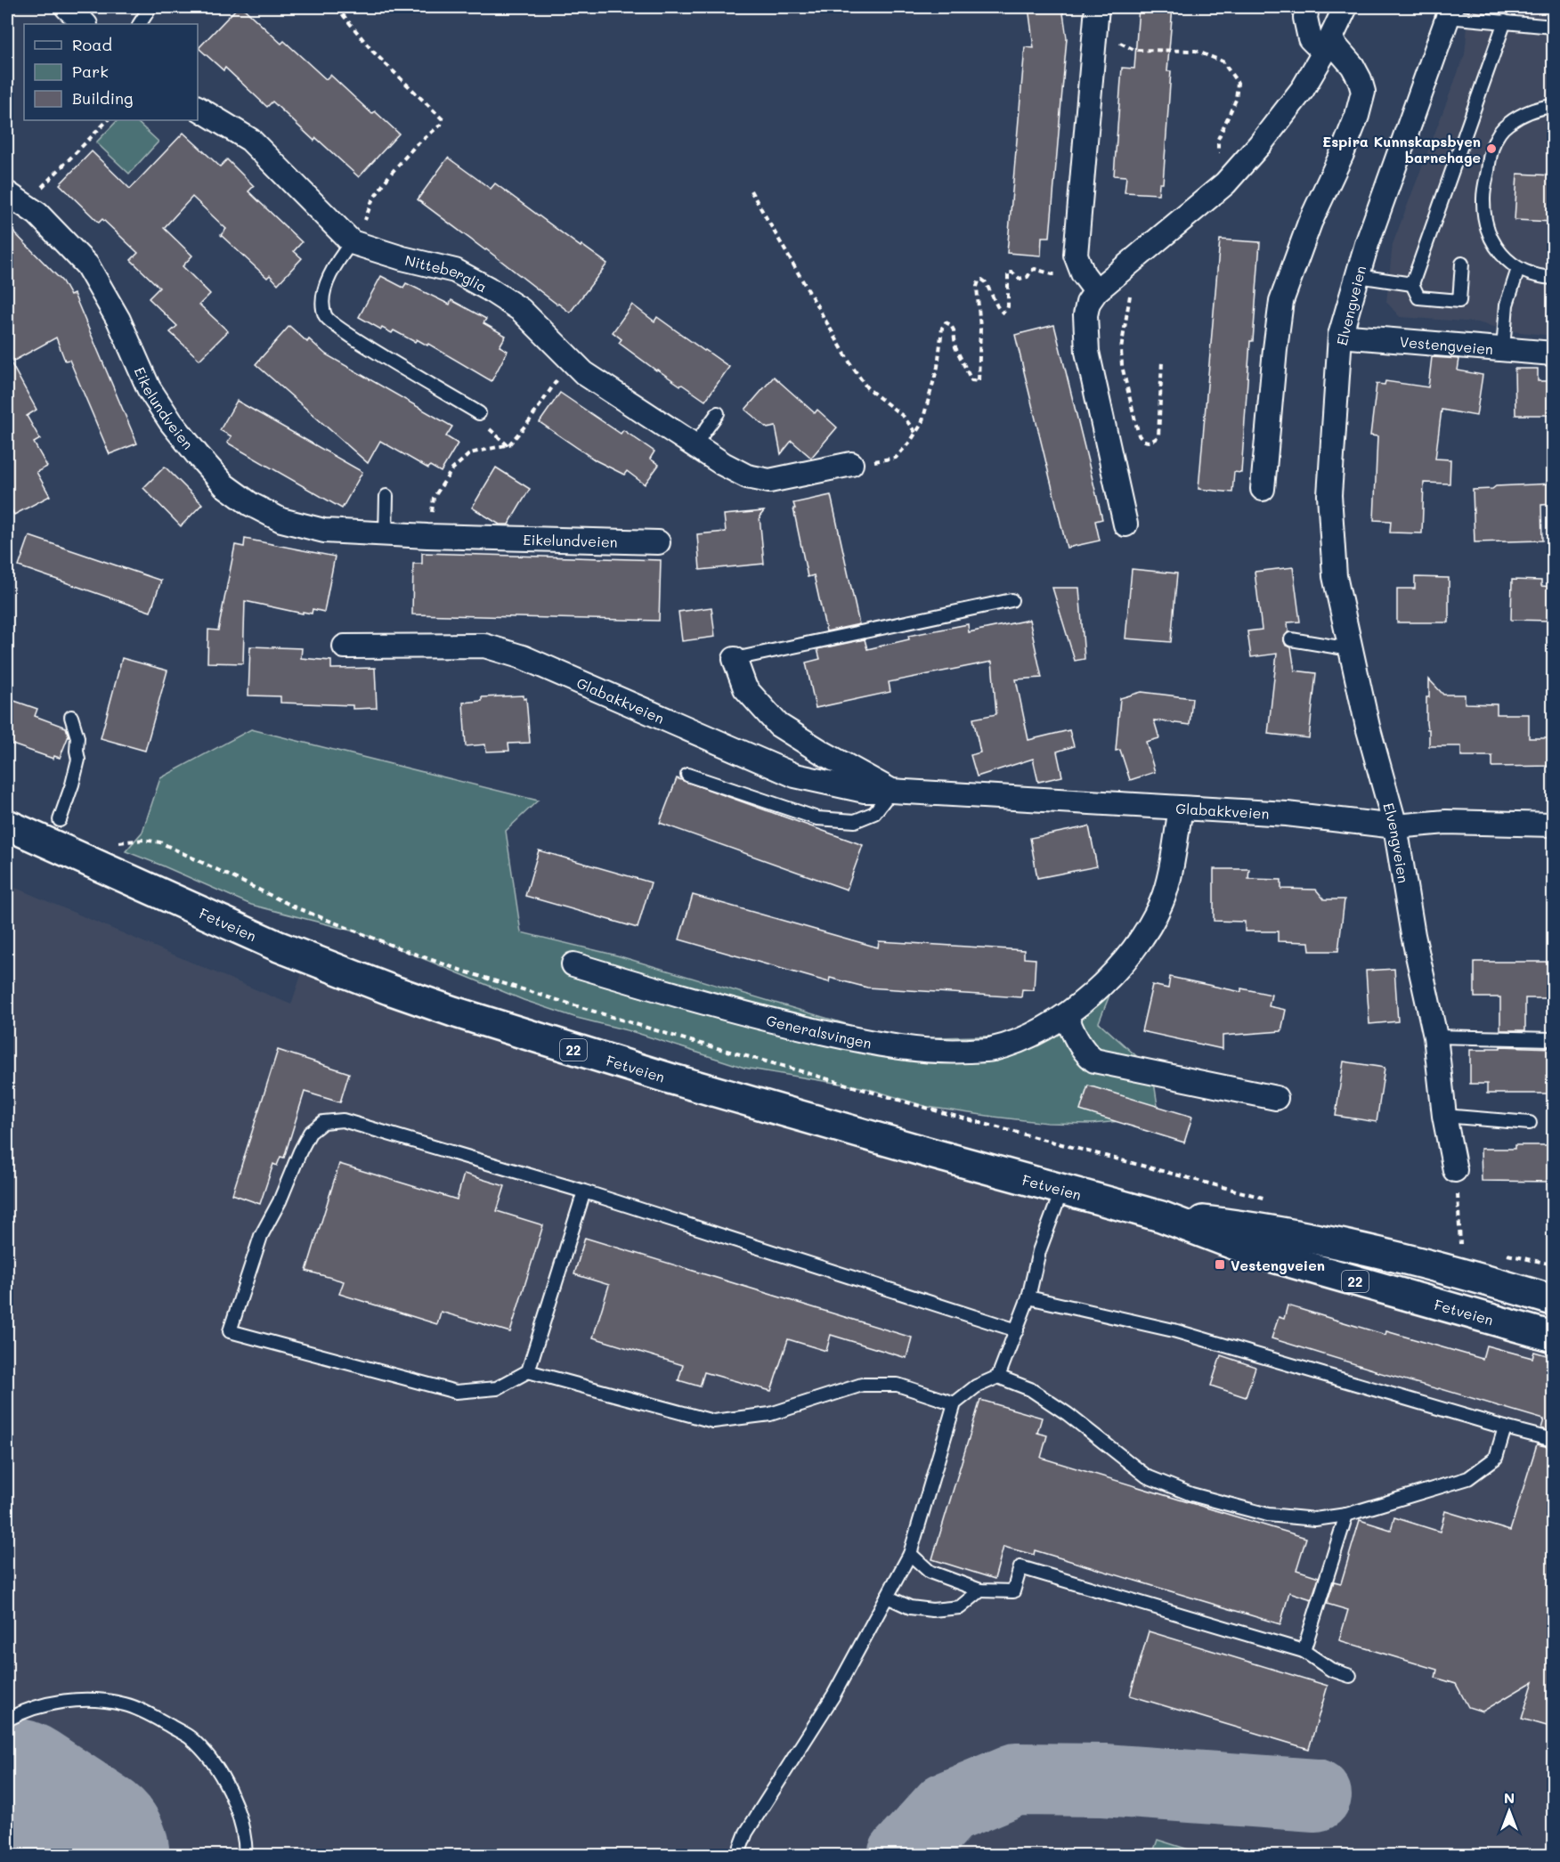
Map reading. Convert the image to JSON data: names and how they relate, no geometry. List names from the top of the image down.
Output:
{
  "streets": {
    "highway": ["Fetveien", "22"],
    "street": [
      "Nitteberglia",
      "Elvengveien",
      "Vestengveien",
      "Eikelundveien",
      "Glabakkveien",
      "Generalsvingen"
    ]
  },
  "crossings": [
    ["Elvengveien", "Vestengveien"],
    ["Elvengveien", "Glabakkveien"],
    ["Glabakkveien", "Generalsvingen"]
  ],
  "places": {
    "other": ["Espira Kunnskapsbyen barnehage"],
    "transit": ["Vestengveien"]
  },
  "legend": ["Road", "Park", "Building"],
  "north": "top"
}
